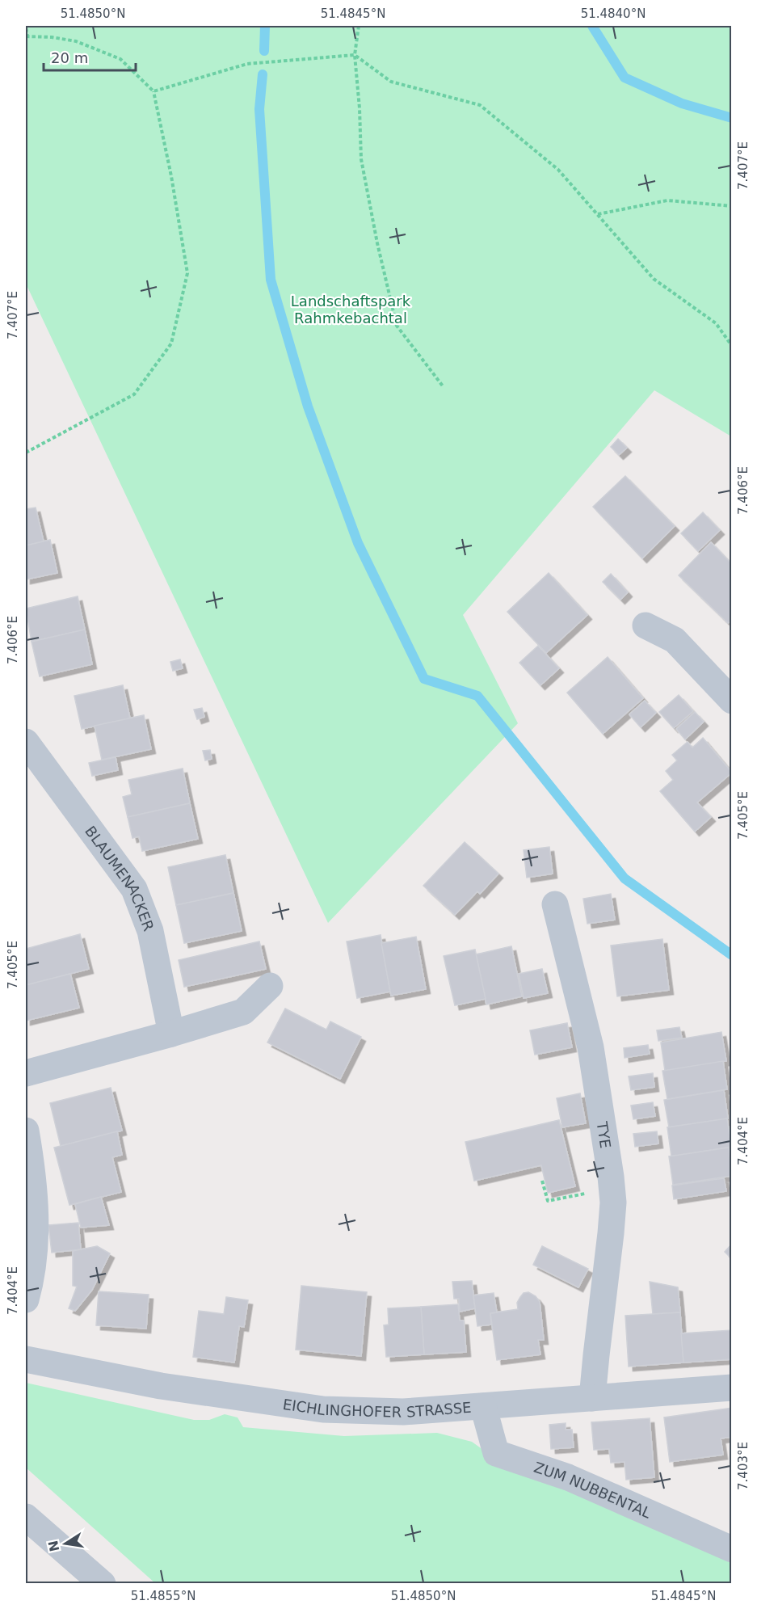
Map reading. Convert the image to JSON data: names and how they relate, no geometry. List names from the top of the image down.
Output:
{
  "streets": {
    "street": [
      "BLAUMENACKER",
      "TYE",
      "EICHLINGHOFER STRASSE",
      "ZUM NUBBENTAL"
    ]
  },
  "crossings": [
    ["TYE", "EICHLINGHOFER STRASSE"],
    ["EICHLINGHOFER STRASSE", "ZUM NUBBENTAL"]
  ],
  "parks": ["Landschaftspark Rahmkebachtal"],
  "scale_bar": "20 m",
  "north": "left",
  "coordinates": [
    "51.4850°N",
    "51.4845°N",
    "51.4840°N",
    "7.407°E",
    "7.406°E",
    "7.405°E",
    "7.404°E",
    "7.403°E",
    "51.4855°N"
  ]
}
